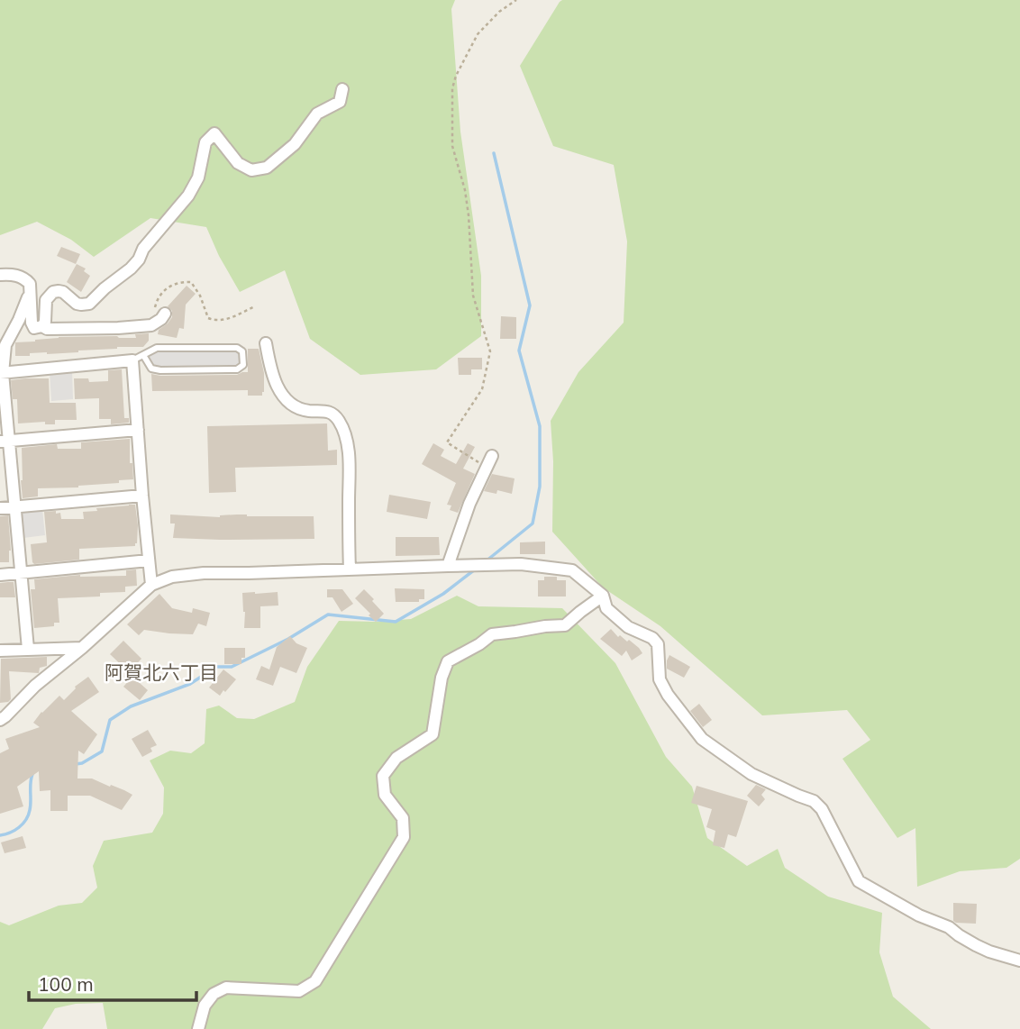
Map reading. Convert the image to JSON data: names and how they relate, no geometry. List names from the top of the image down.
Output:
{
  "districts": ["阿賀北六丁目"],
  "scale_bar": "100 m"
}
